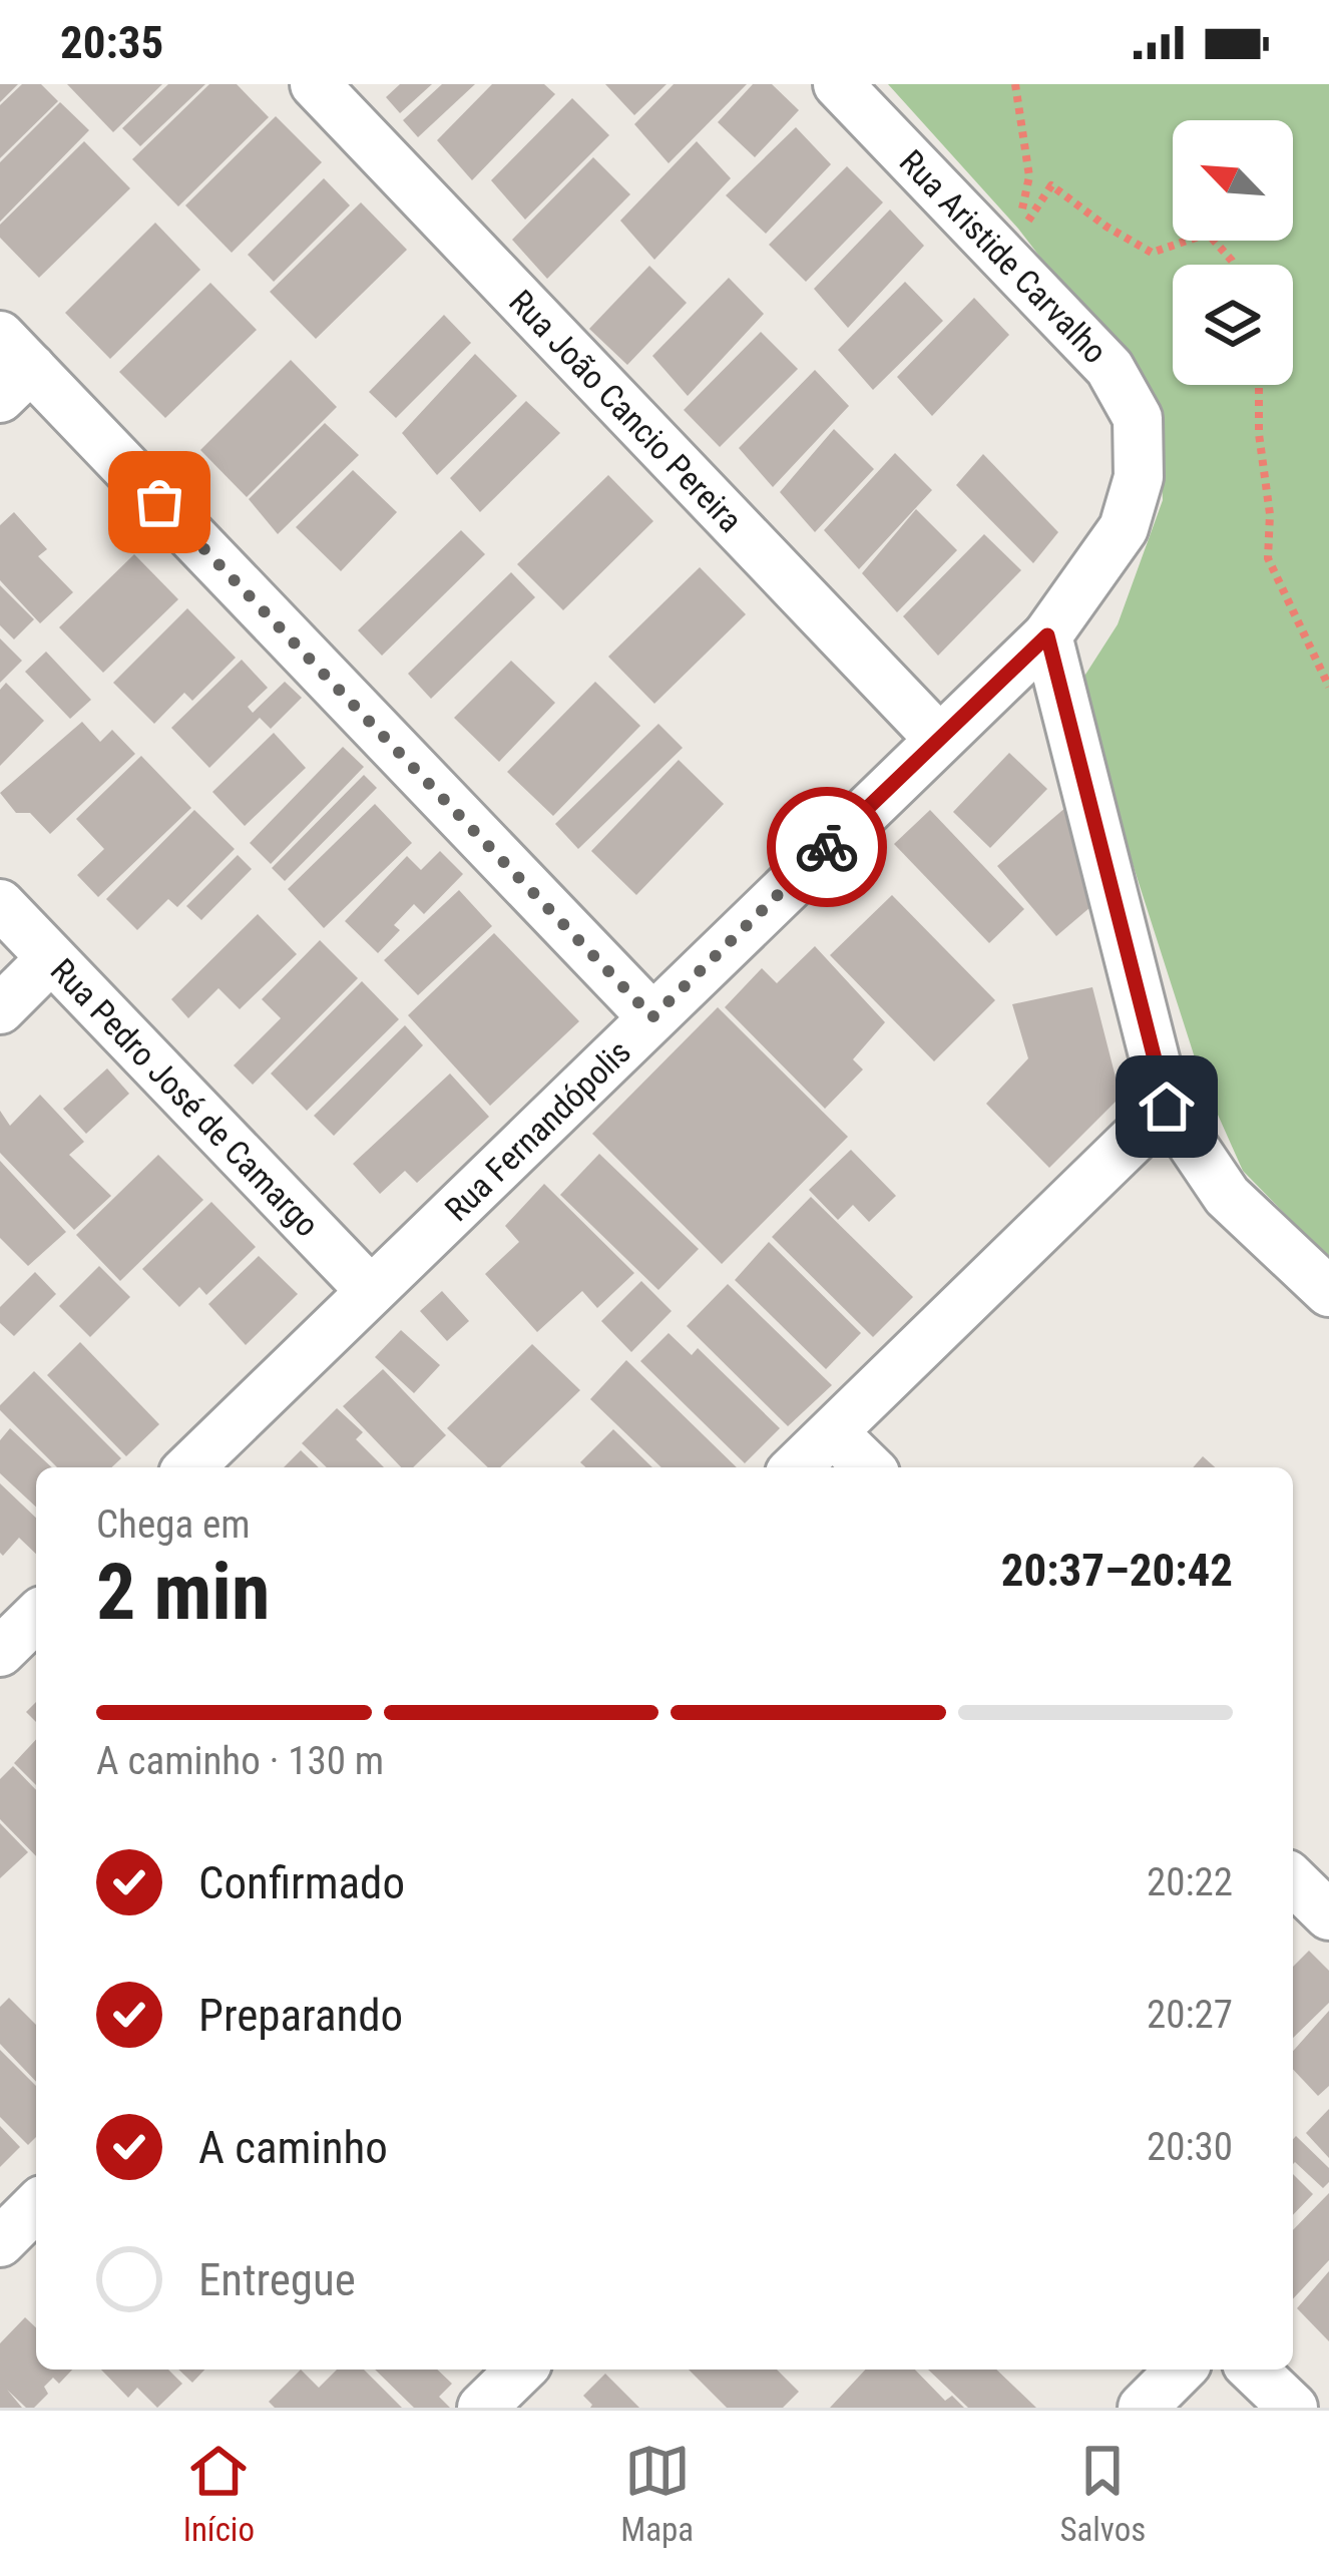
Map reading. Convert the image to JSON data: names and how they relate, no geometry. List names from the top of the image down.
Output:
{
  "streets": {
    "street": [
      "Rua Aristide Carvalho",
      "Rua João Cancio Pereira",
      "Rua Pedro José de Camargo",
      "Rua Fernandópolis"
    ]
  },
  "crossings": [
    ["Rua Aristide Carvalho", "Rua Fernandópolis"],
    ["Rua João Cancio Pereira", "Rua Fernandópolis"],
    ["Rua Pedro José de Camargo", "Rua Fernandópolis"]
  ],
  "north": "top left",
  "page": {
    "status": "20:35",
    "heading": ["2 min", "Chega em", "20:37–20:42"],
    "bar": "A caminho · 130 m",
    "list": [
      ["Confirmado", "20:22"],
      ["Preparando", "20:27"],
      ["A caminho", "20:30"],
      "Entregue"
    ],
    "tabs": ["Início", "Mapa", "Salvos"]
  }
}
